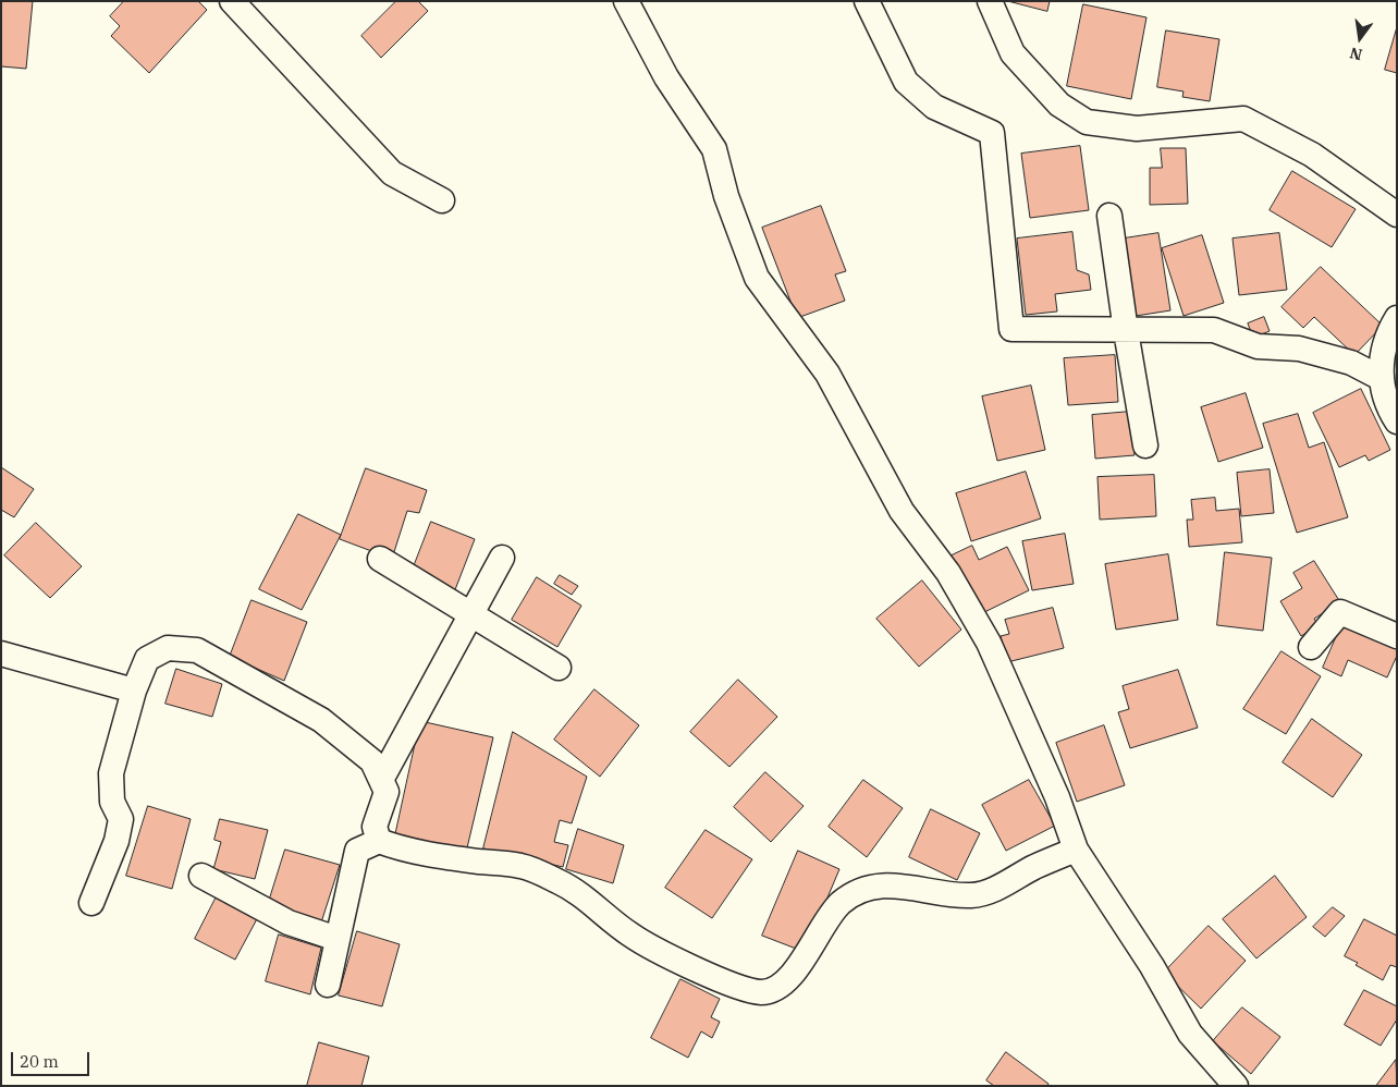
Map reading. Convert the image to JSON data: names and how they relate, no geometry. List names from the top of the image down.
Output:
{
  "scale_bar": "20 m",
  "north": "bottom"
}
